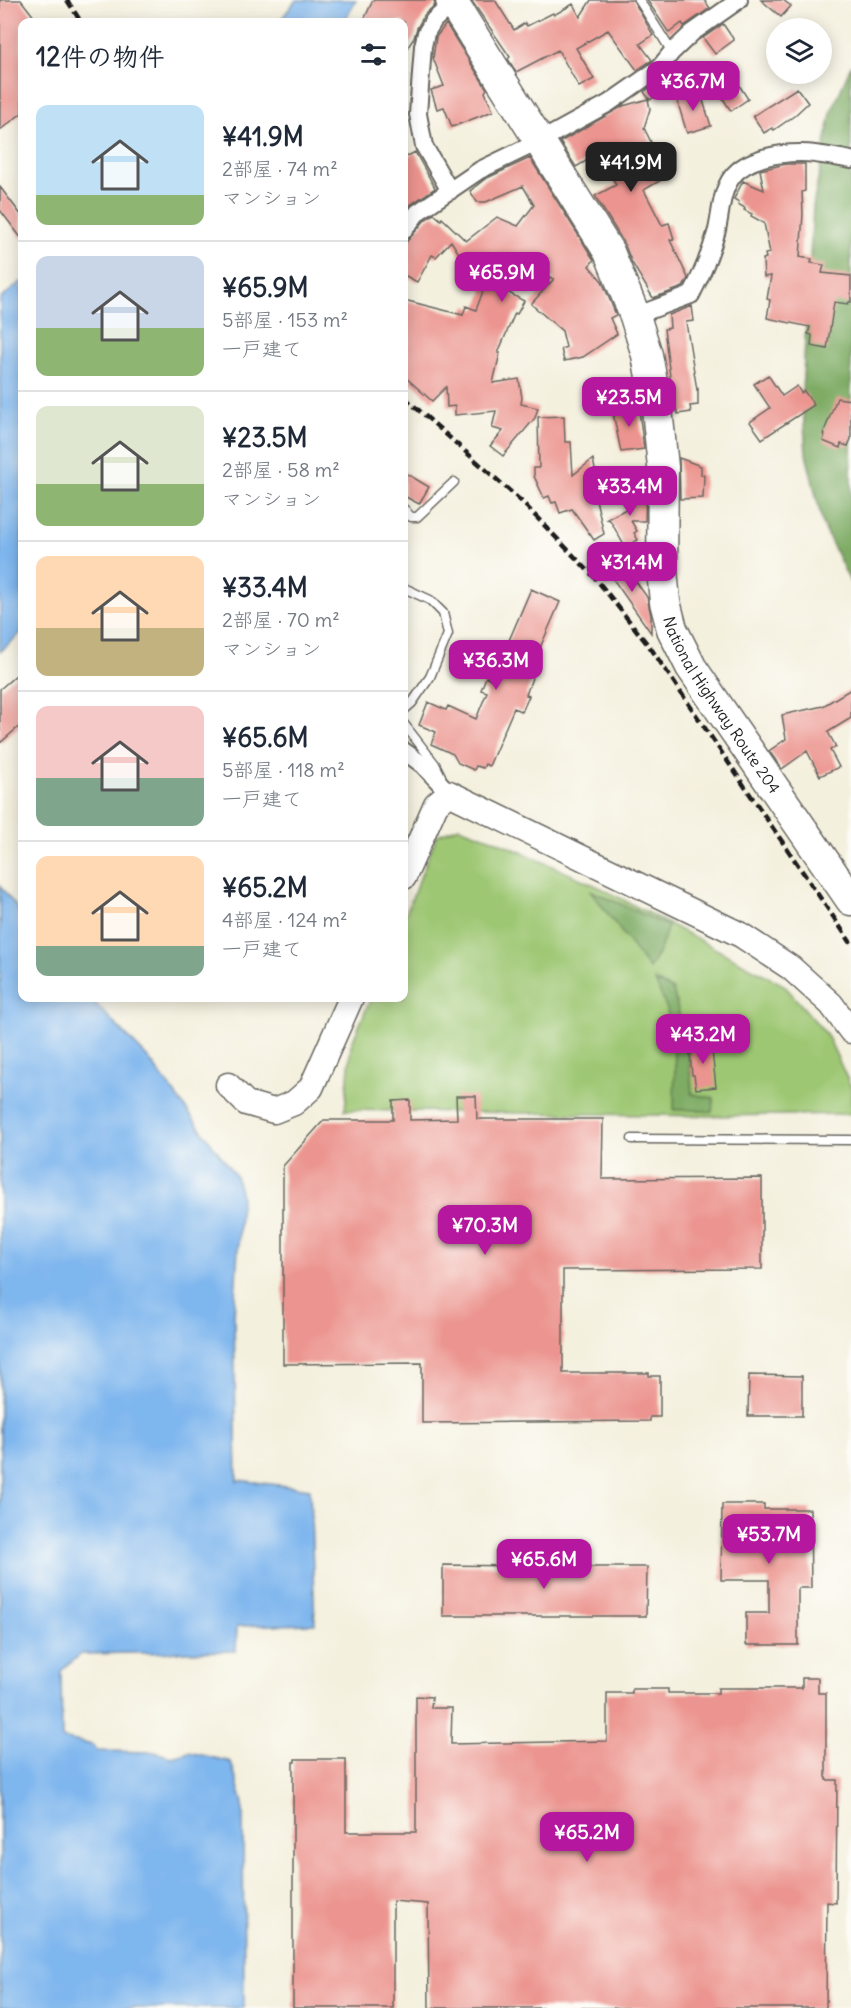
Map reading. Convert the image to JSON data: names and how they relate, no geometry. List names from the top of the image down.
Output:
{
  "streets": {
    "highway": ["National Highway Route 204"]
  },
  "page": {
    "heading": "12件の物件",
    "price": [
      "¥36.7M",
      "¥41.9M",
      "¥65.9M",
      "¥23.5M",
      "¥33.4M",
      "¥31.4M",
      "¥36.3M",
      "¥43.2M",
      "¥70.3M",
      "¥53.7M",
      "¥65.6M",
      "¥65.2M"
    ],
    "list": [
      {
        "name": "¥41.9M",
        "note": "2部屋 · 74 m² · マンション"
      },
      {
        "name": "¥65.9M",
        "note": "5部屋 · 153 m² · 一戸建て"
      },
      {
        "name": "¥23.5M",
        "note": "2部屋 · 58 m² · マンション"
      },
      {
        "name": "¥33.4M",
        "note": "2部屋 · 70 m² · マンション"
      },
      {
        "name": "¥65.6M",
        "note": "5部屋 · 118 m² · 一戸建て"
      },
      {
        "name": "¥65.2M",
        "note": "4部屋 · 124 m² · 一戸建て"
      }
    ]
  }
}
